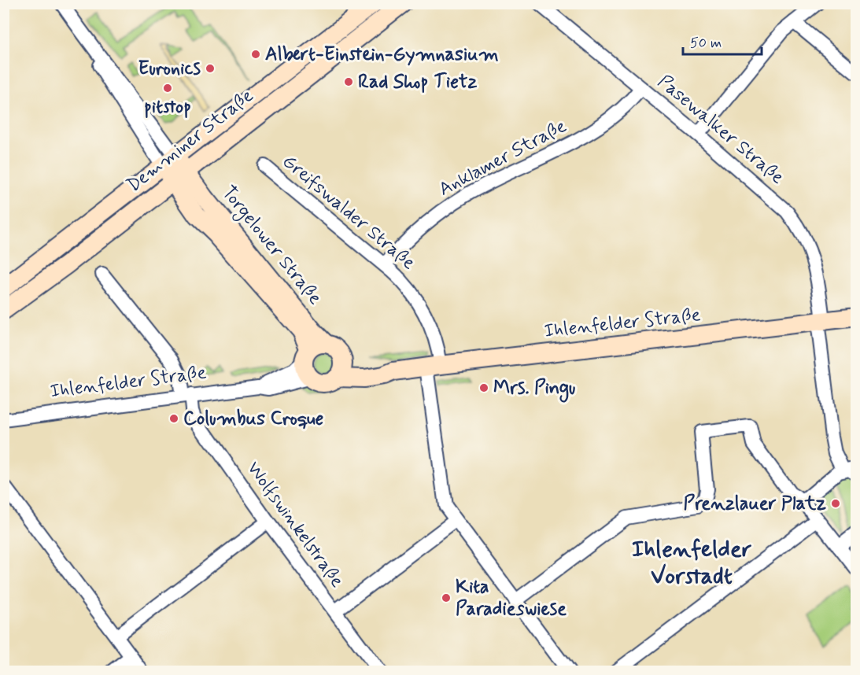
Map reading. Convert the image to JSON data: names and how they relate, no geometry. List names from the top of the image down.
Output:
{
  "streets": {
    "main road": ["Demminer Straße", "Torgelower Straße", "Ihlenfelder Straße"],
    "street": [
      "Pasewalker Straße",
      "Anklamer Straße",
      "Greifswalder Straße",
      "Wolfswinkelstraße"
    ]
  },
  "crossings": [
    ["Pasewalker Straße", "Anklamer Straße"],
    ["Pasewalker Straße", "Ihlenfelder Straße"],
    ["Demminer Straße", "Torgelower Straße"],
    ["Anklamer Straße", "Greifswalder Straße"],
    ["Greifswalder Straße", "Ihlenfelder Straße"],
    ["Torgelower Straße", "Ihlenfelder Straße"],
    ["Ihlenfelder Straße", "Wolfswinkelstraße"]
  ],
  "districts": ["Ihlenfelder Vorstadt"],
  "places": [
    "Albert-Einstein-Gymnasium",
    "Euronics",
    "Rad Shop Tietz",
    "pitstop",
    "Mrs. Pingu",
    "Columbus Croque",
    "Prenzlauer Platz",
    "Kita Paradieswiese"
  ],
  "scale_bar": "50 m"
}
